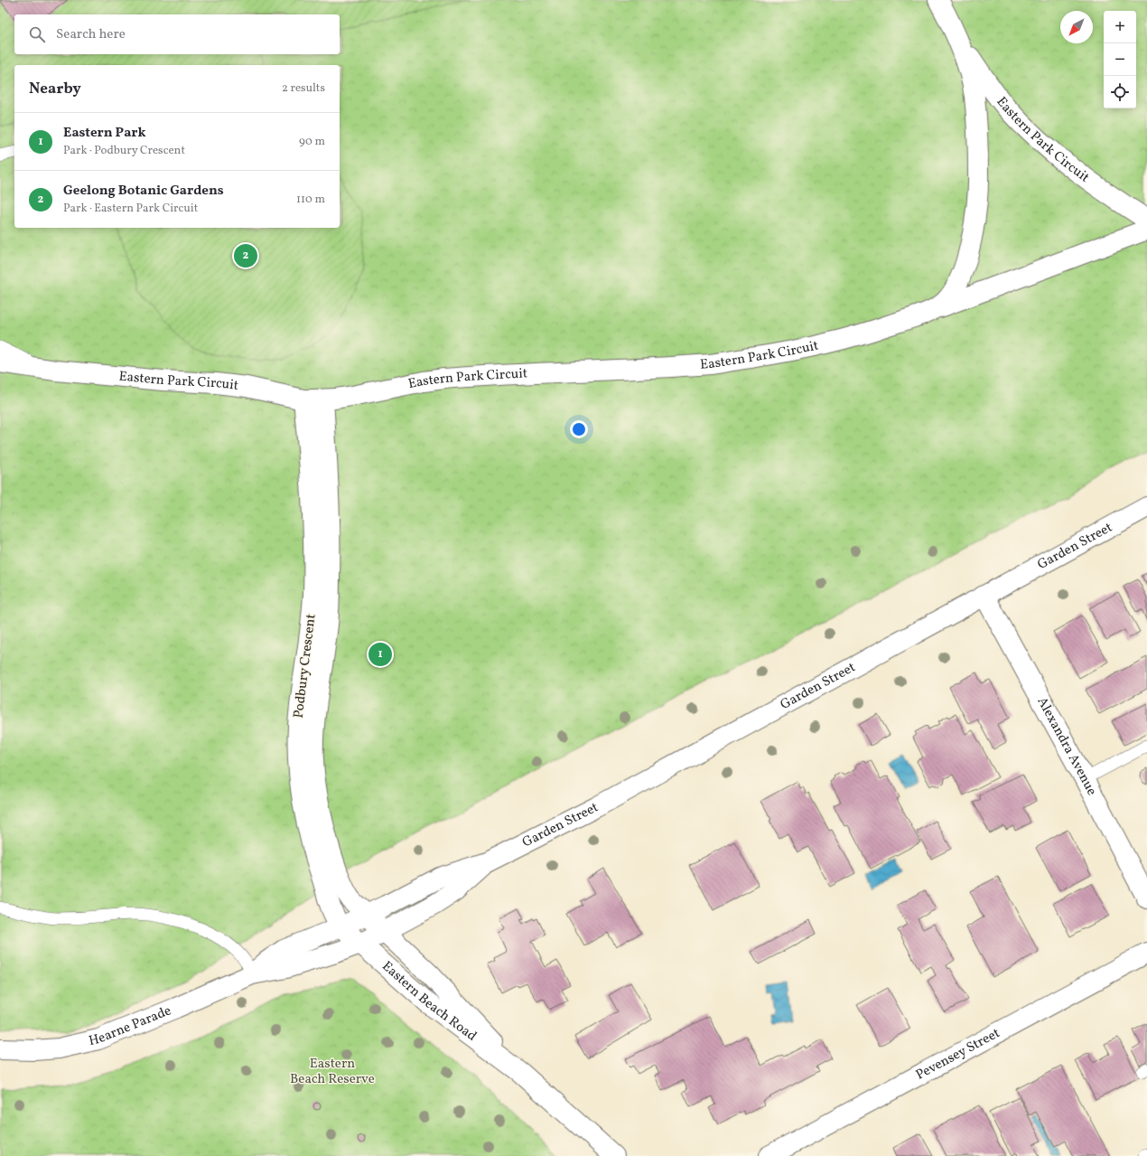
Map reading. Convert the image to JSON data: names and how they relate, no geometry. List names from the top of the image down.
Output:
{
  "streets": {
    "street": [
      "Eastern Park Circuit",
      "Garden Street",
      "Podbury Crescent",
      "Alexandra Avenue",
      "Eastern Beach Road",
      "Hearne Parade",
      "Pevensey Street"
    ]
  },
  "crossings": [
    ["Eastern Park Circuit", "Podbury Crescent"],
    ["Garden Street", "Podbury Crescent"],
    ["Garden Street", "Alexandra Avenue"],
    ["Garden Street", "Eastern Beach Road"],
    ["Garden Street", "Hearne Parade"],
    ["Podbury Crescent", "Eastern Beach Road"],
    ["Podbury Crescent", "Hearne Parade"],
    ["Eastern Beach Road", "Hearne Parade"]
  ],
  "parks": ["Eastern Beach Reserve"],
  "north": "bottom left",
  "page": {
    "map_buttons": ["+", "−"],
    "search": "Search here",
    "heading": ["Nearby", "2 results"],
    "list": [
      {
        "mark": "1",
        "name": "Eastern Park",
        "note": "Park · Podbury Crescent",
        "value": "90 m"
      },
      {
        "mark": "2",
        "name": "Geelong Botanic Gardens",
        "note": "Park · Eastern Park Circuit",
        "value": "110 m"
      }
    ],
    "pins": ["2", "1"]
  }
}
